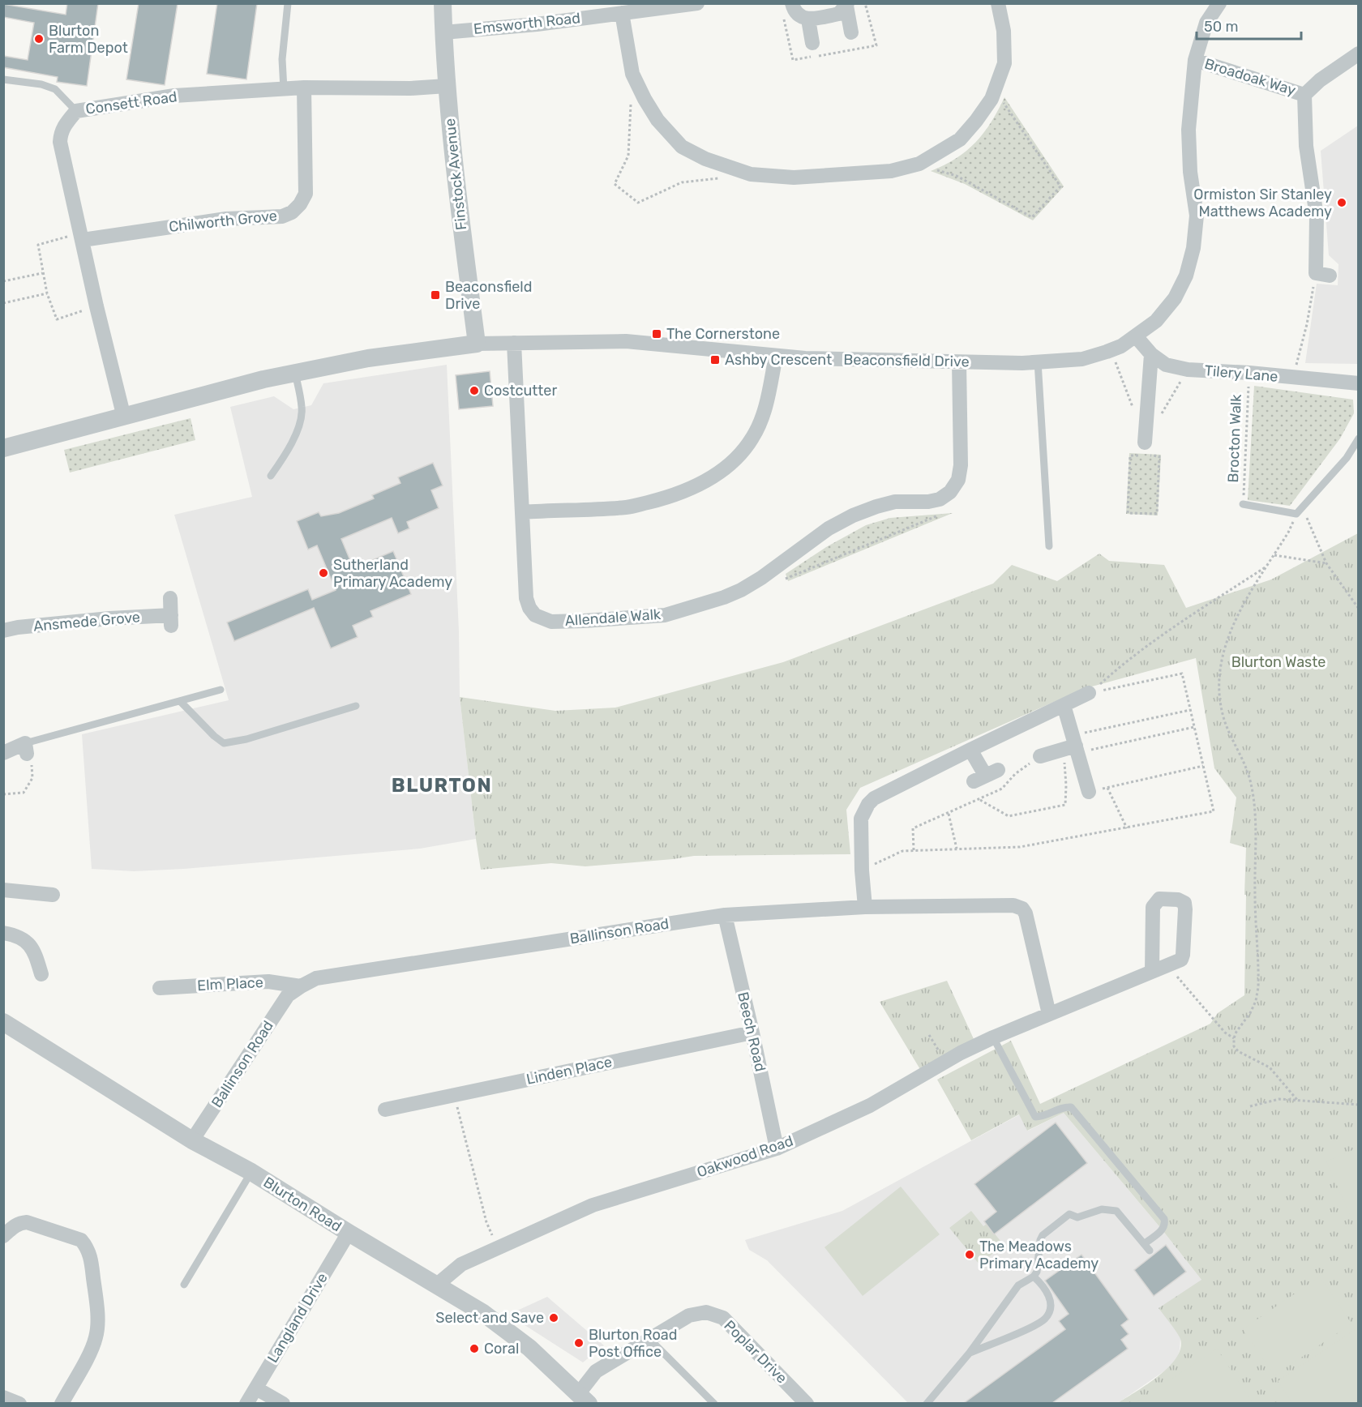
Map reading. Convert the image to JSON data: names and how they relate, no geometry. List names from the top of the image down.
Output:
{
  "streets": {
    "street": [
      "Emsworth Road",
      "Broadoak Way",
      "Consett Road",
      "Finstock Avenue",
      "Chilworth Grove",
      "Beaconsfield Drive",
      "Tilery Lane",
      "Allendale Walk",
      "Ansmede Grove",
      "Ballinson Road",
      "Elm Place",
      "Beech Road",
      "Linden Place",
      "Oakwood Road",
      "Blurton Road",
      "Langland Drive",
      "Poplar Drive"
    ],
    "path": ["Brocton Walk"]
  },
  "crossings": [
    ["Emsworth Road", "Finstock Avenue"],
    ["Broadoak Way", "Beaconsfield Drive"],
    ["Consett Road", "Finstock Avenue"],
    ["Consett Road", "Chilworth Grove"],
    ["Consett Road", "Beaconsfield Drive"],
    ["Finstock Avenue", "Beaconsfield Drive"],
    ["Beaconsfield Drive", "Tilery Lane"],
    ["Beaconsfield Drive", "Allendale Walk"],
    ["Tilery Lane", "Brocton Walk"],
    ["Ballinson Road", "Elm Place"],
    ["Ballinson Road", "Beech Road"],
    ["Ballinson Road", "Oakwood Road"],
    ["Ballinson Road", "Blurton Road"],
    ["Beech Road", "Linden Place"],
    ["Beech Road", "Oakwood Road"],
    ["Oakwood Road", "Blurton Road"],
    ["Blurton Road", "Langland Drive"],
    ["Blurton Road", "Poplar Drive"]
  ],
  "districts": ["BLURTON"],
  "parks": ["Blurton Waste"],
  "places": {
    "other": [
      "Blurton Farm Depot",
      "Ormiston Sir Stanley Matthews Academy",
      "Costcutter",
      "Sutherland Primary Academy",
      "The Meadows Primary Academy",
      "Select and Save",
      "Blurton Road Post Office",
      "Coral"
    ],
    "transit": ["Beaconsfield Drive", "The Cornerstone", "Ashby Crescent"]
  },
  "scale_bar": "50 m"
}
